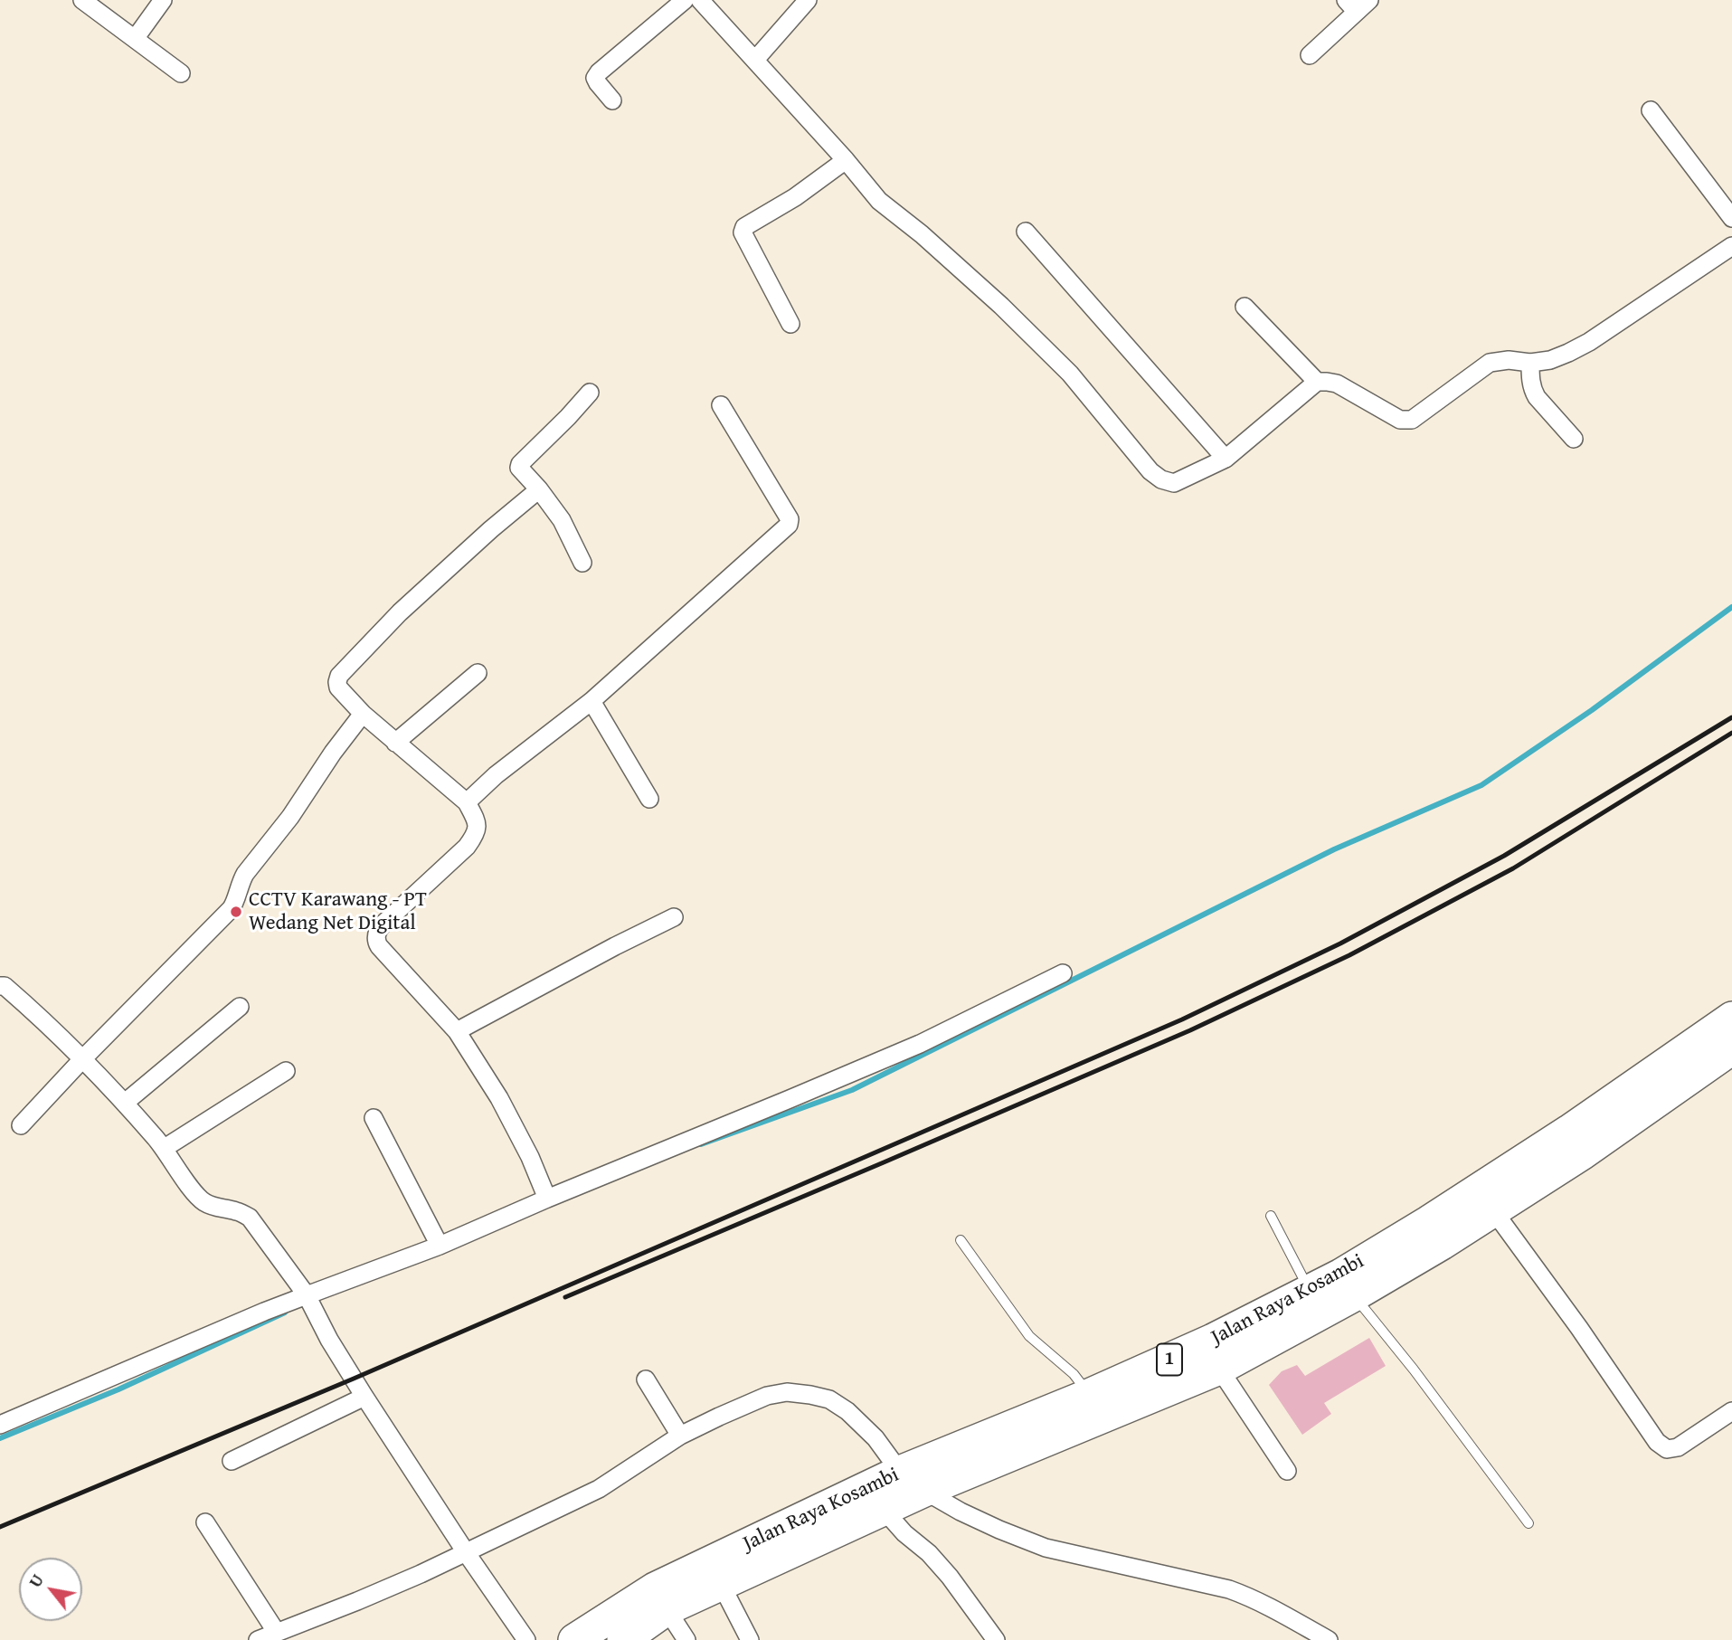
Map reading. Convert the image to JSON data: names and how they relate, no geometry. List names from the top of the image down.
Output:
{
  "streets": {
    "highway": ["Jalan Raya Kosambi", "1"]
  },
  "places": ["CCTV Karawang - PT Wedang Net Digital"],
  "north": "top left"
}
